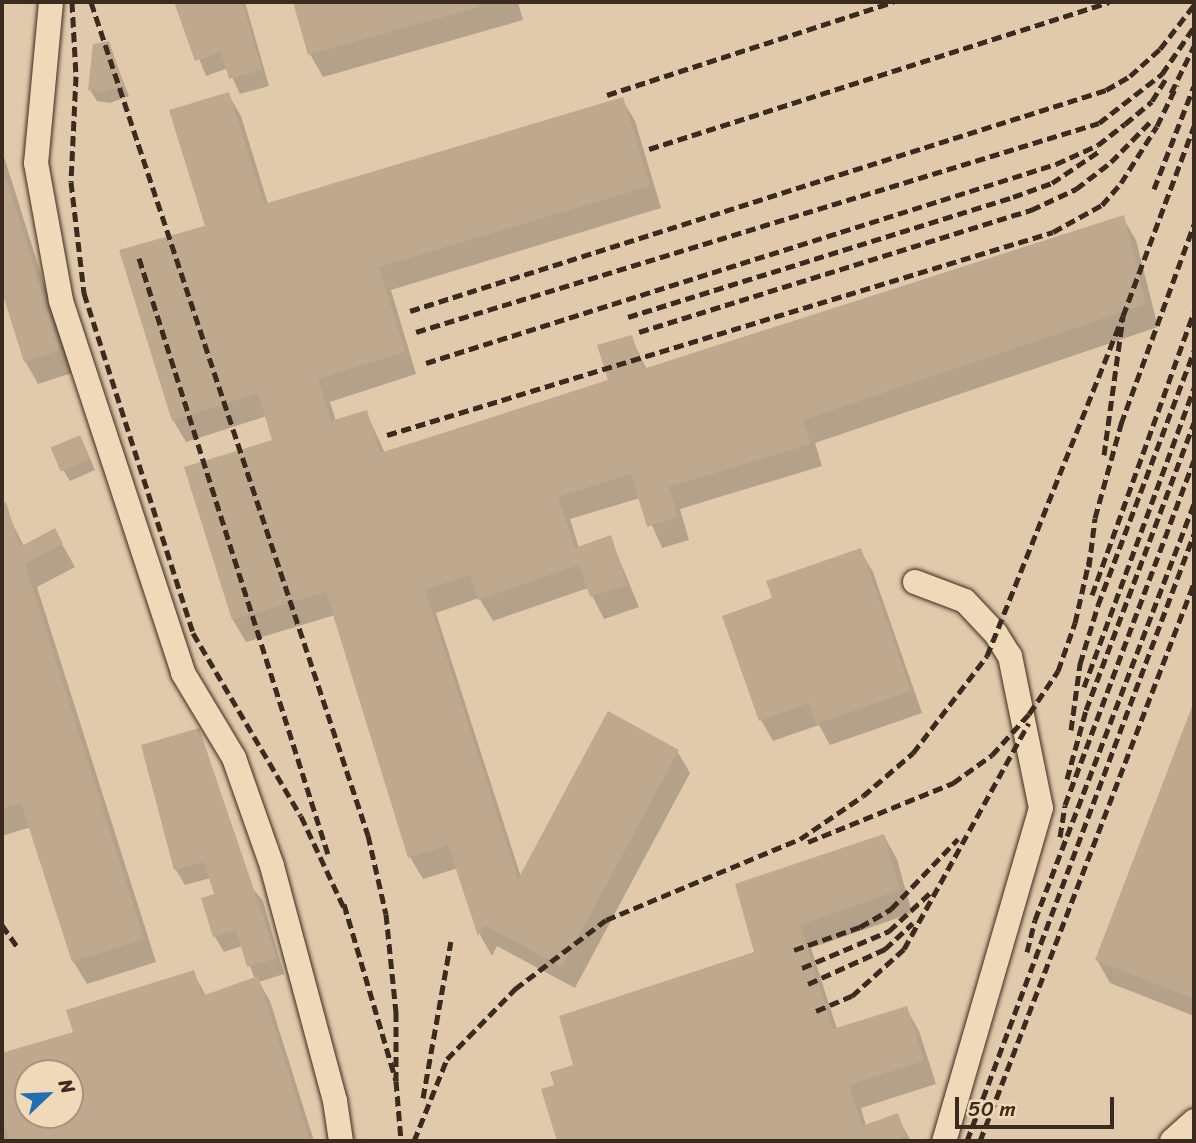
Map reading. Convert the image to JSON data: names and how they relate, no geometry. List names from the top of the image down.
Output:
{
  "scale_bar": "50 m",
  "north": "top right"
}
